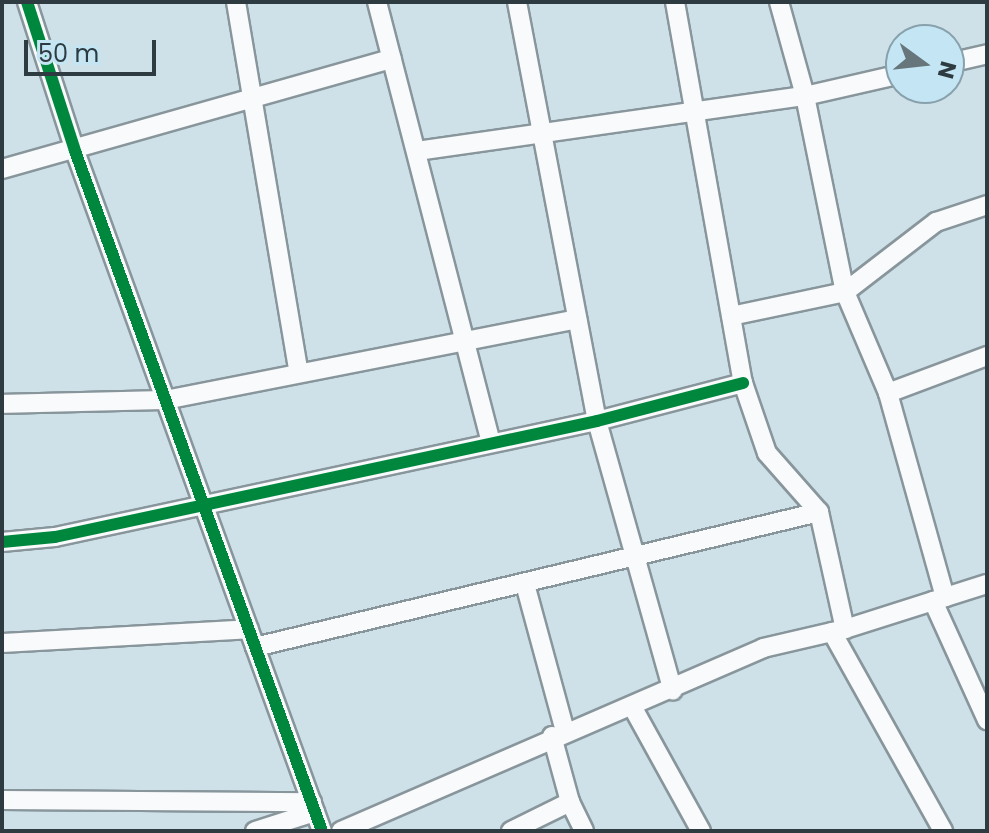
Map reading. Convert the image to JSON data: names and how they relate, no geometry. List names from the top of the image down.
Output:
{
  "scale_bar": "50 m",
  "north": "right"
}
